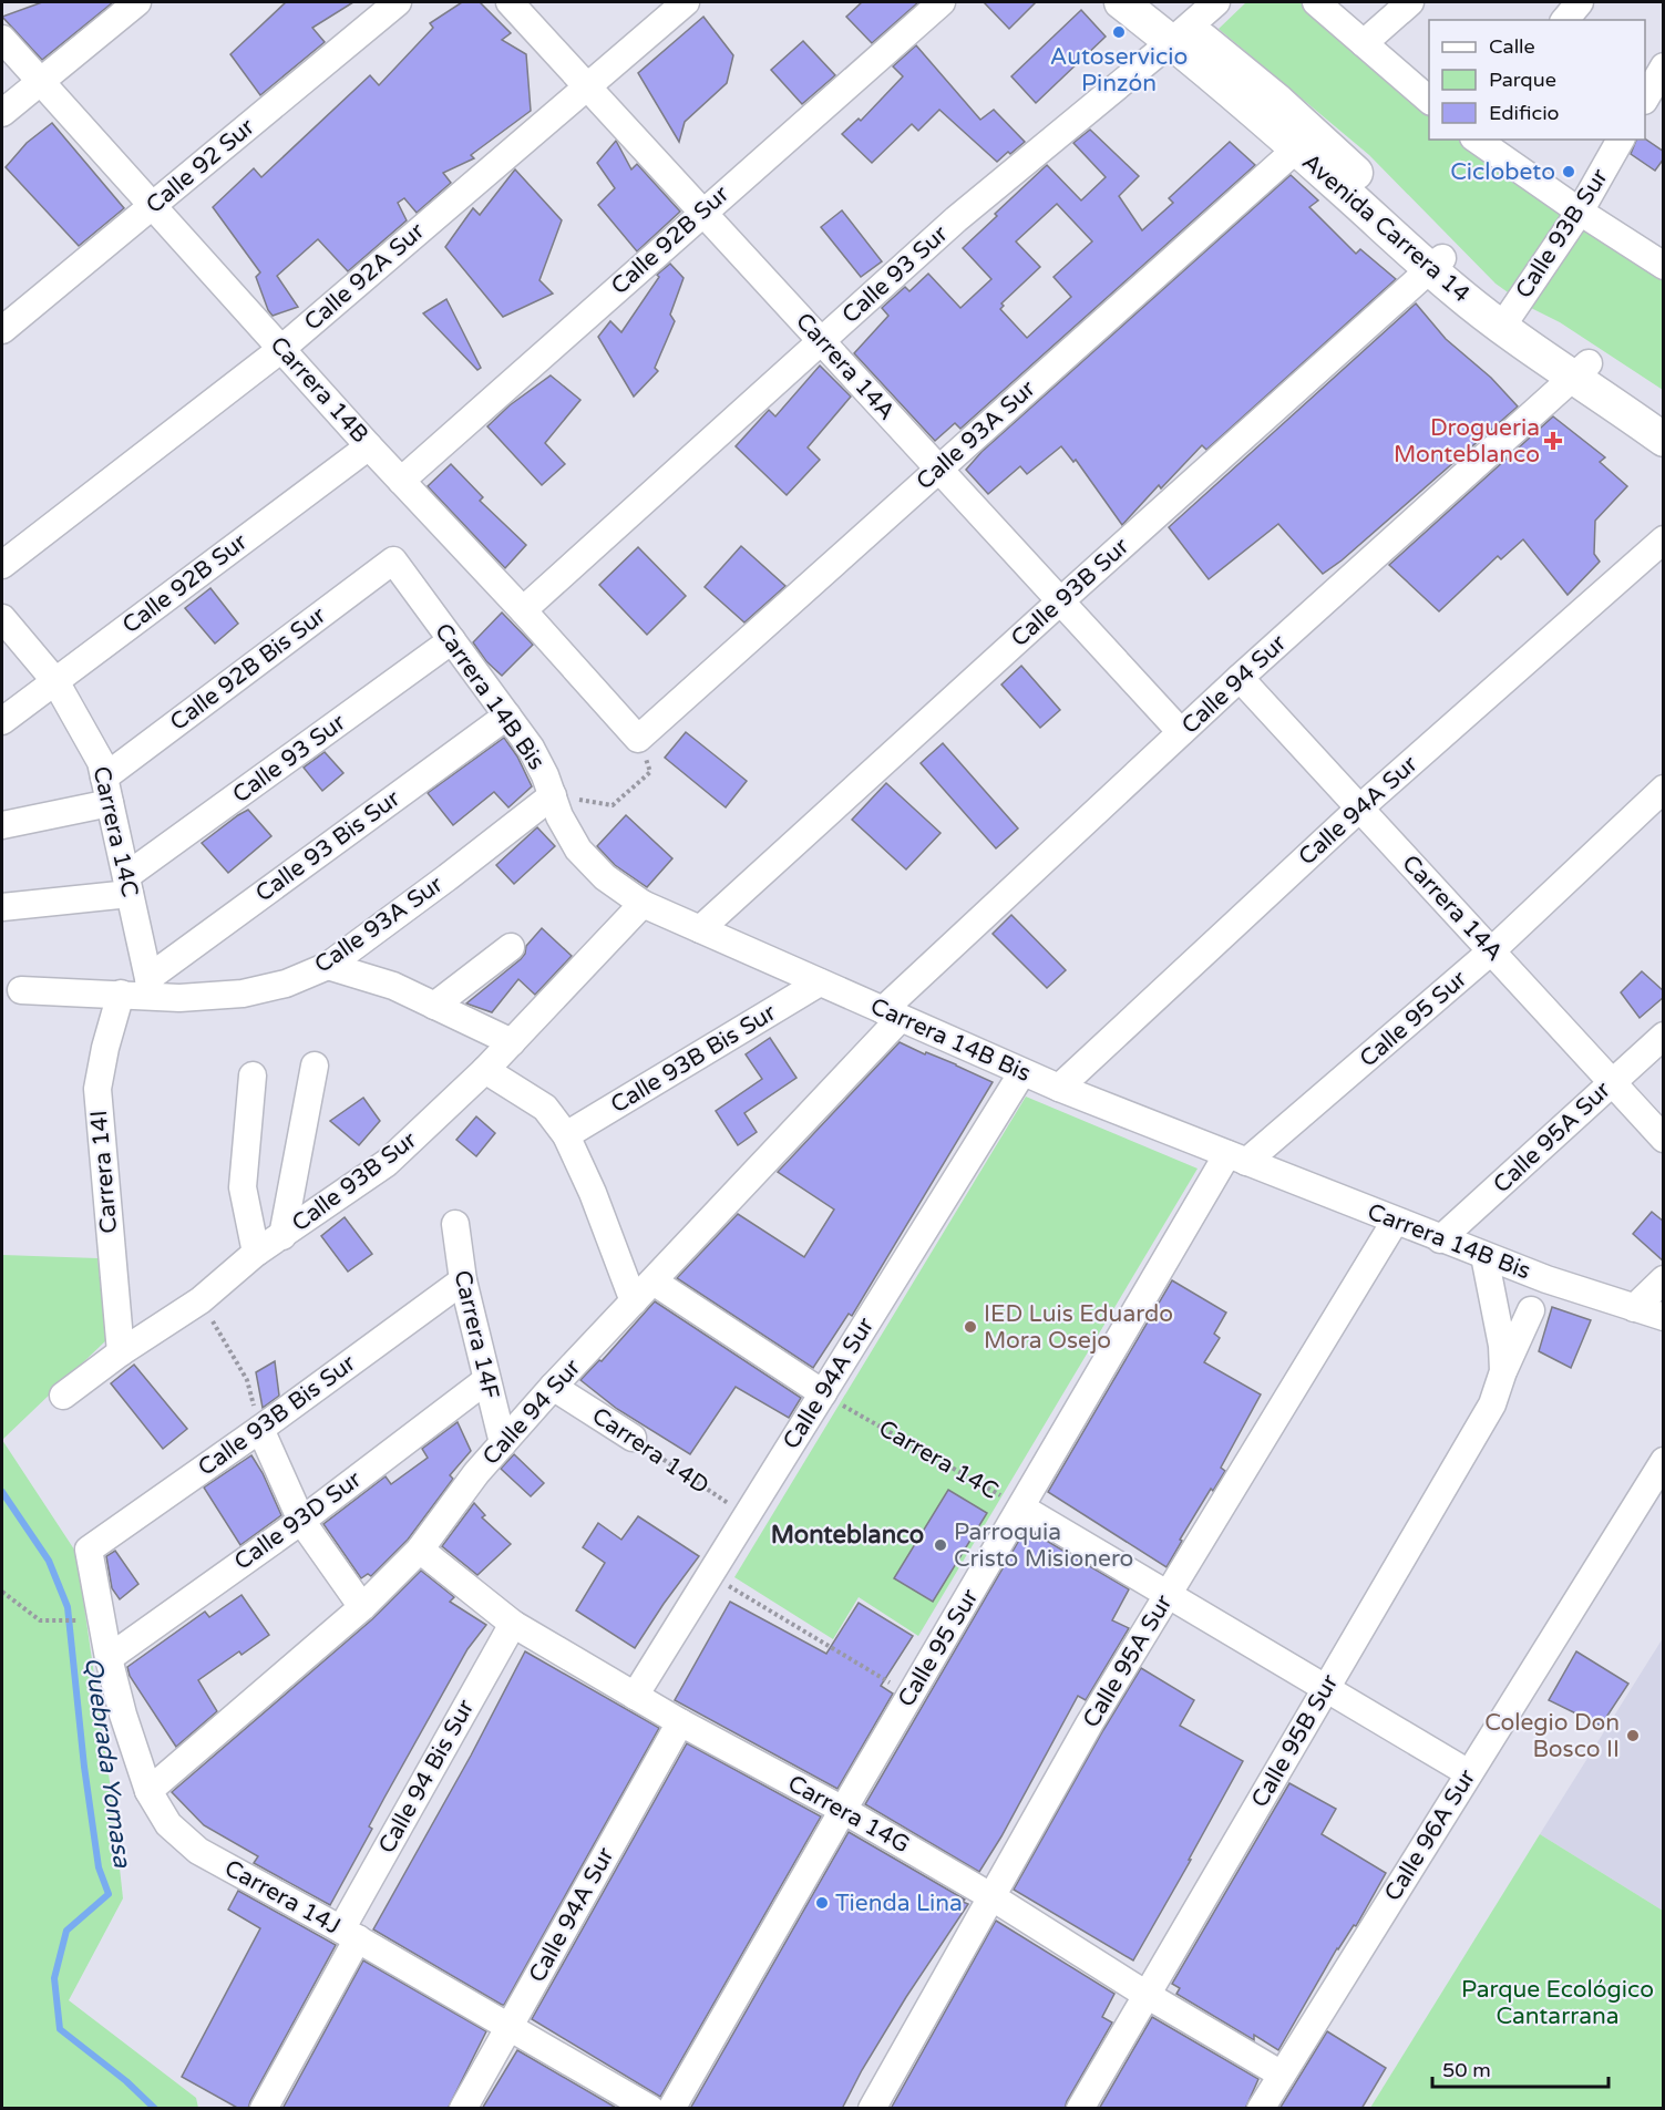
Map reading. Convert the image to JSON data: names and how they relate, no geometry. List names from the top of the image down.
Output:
{
  "streets": {
    "main road": ["Avenida Carrera 14"],
    "street": [
      "Calle 92 Sur",
      "Calle 93B Sur",
      "Calle 92B Sur",
      "Calle 93 Sur",
      "Calle 92A Sur",
      "Carrera 14A",
      "Carrera 14B",
      "Calle 93A Sur",
      "Calle 92B Bis Sur",
      "Calle 94 Sur",
      "Carrera 14B Bis",
      "Calle 94A Sur",
      "Carrera 14C",
      "Calle 93 Bis Sur",
      "Calle 95 Sur",
      "Calle 93B Bis Sur",
      "Calle 95A Sur",
      "Carrera 14I",
      "Carrera 14F",
      "Carrera 14D",
      "Calle 93D Sur",
      "Calle 95B Sur",
      "Calle 94 Bis Sur",
      "Carrera 14G",
      "Calle 96A Sur",
      "Carrera 14J"
    ]
  },
  "crossings": [
    ["Calle 92 Sur", "Carrera 14B"],
    ["Avenida Carrera 14", "Calle 93B Sur"],
    ["Avenida Carrera 14", "Calle 93 Sur"],
    ["Avenida Carrera 14", "Calle 93A Sur"],
    ["Avenida Carrera 14", "Calle 94 Sur"],
    ["Calle 93B Sur", "Carrera 14A"],
    ["Calle 93B Sur", "Carrera 14B Bis"],
    ["Calle 93B Sur", "Carrera 14I"],
    ["Calle 92B Sur", "Carrera 14A"],
    ["Calle 92B Sur", "Carrera 14B"],
    ["Calle 92B Sur", "Carrera 14C"],
    ["Calle 93 Sur", "Carrera 14A"],
    ["Calle 93 Sur", "Carrera 14B"],
    ["Calle 93 Sur", "Carrera 14B Bis"],
    ["Calle 93 Sur", "Carrera 14C"],
    ["Calle 92A Sur", "Carrera 14A"],
    ["Calle 92A Sur", "Carrera 14B"],
    ["Carrera 14A", "Calle 93A Sur"],
    ["Carrera 14A", "Calle 94 Sur"],
    ["Carrera 14A", "Calle 94A Sur"],
    ["Carrera 14A", "Calle 95 Sur"],
    ["Carrera 14A", "Calle 95A Sur"],
    ["Carrera 14B", "Calle 93A Sur"],
    ["Calle 93A Sur", "Carrera 14B Bis"],
    ["Calle 93A Sur", "Carrera 14C"],
    ["Calle 93A Sur", "Calle 93 Bis Sur"],
    ["Calle 93A Sur", "Carrera 14I"],
    ["Calle 92B Bis Sur", "Carrera 14B Bis"],
    ["Calle 92B Bis Sur", "Carrera 14C"],
    ["Calle 94 Sur", "Carrera 14B Bis"],
    ["Calle 94 Sur", "Carrera 14F"],
    ["Calle 94 Sur", "Carrera 14D"],
    ["Calle 94 Sur", "Carrera 14G"],
    ["Calle 94 Sur", "Carrera 14J"],
    ["Carrera 14B Bis", "Calle 94A Sur"],
    ["Carrera 14B Bis", "Calle 93 Bis Sur"],
    ["Carrera 14B Bis", "Calle 95 Sur"],
    ["Carrera 14B Bis", "Calle 93B Bis Sur"],
    ["Carrera 14B Bis", "Calle 95A Sur"],
    ["Carrera 14B Bis", "Calle 95B Sur"],
    ["Calle 94A Sur", "Carrera 14C"],
    ["Calle 94A Sur", "Carrera 14D"],
    ["Calle 94A Sur", "Carrera 14G"],
    ["Calle 94A Sur", "Carrera 14J"],
    ["Carrera 14C", "Calle 93 Bis Sur"],
    ["Carrera 14C", "Calle 95 Sur"],
    ["Carrera 14C", "Calle 95A Sur"],
    ["Carrera 14C", "Calle 95B Sur"],
    ["Carrera 14C", "Calle 96A Sur"],
    ["Calle 95 Sur", "Carrera 14G"],
    ["Calle 93B Bis Sur", "Carrera 14F"],
    ["Calle 93B Bis Sur", "Carrera 14J"],
    ["Calle 95A Sur", "Carrera 14G"],
    ["Carrera 14F", "Calle 93D Sur"],
    ["Calle 93D Sur", "Carrera 14J"],
    ["Calle 95B Sur", "Carrera 14G"],
    ["Calle 94 Bis Sur", "Carrera 14G"],
    ["Calle 94 Bis Sur", "Carrera 14J"],
    ["Carrera 14G", "Calle 96A Sur"]
  ],
  "districts": ["Monteblanco"],
  "water": ["Quebrada Yomasa"],
  "parks": ["Parque Ecológico Cantarrana"],
  "places": {
    "other": [
      "Autoservicio Pinzón",
      "Ciclobeto",
      "IED Luis Eduardo Mora Osejo",
      "Parroquia Cristo Misionero",
      "Colegio Don Bosco II",
      "Tienda Lina"
    ],
    "health": ["Drogueria Monteblanco"]
  },
  "legend": ["Calle", "Parque", "Edificio"],
  "scale_bar": "50 m"
}
